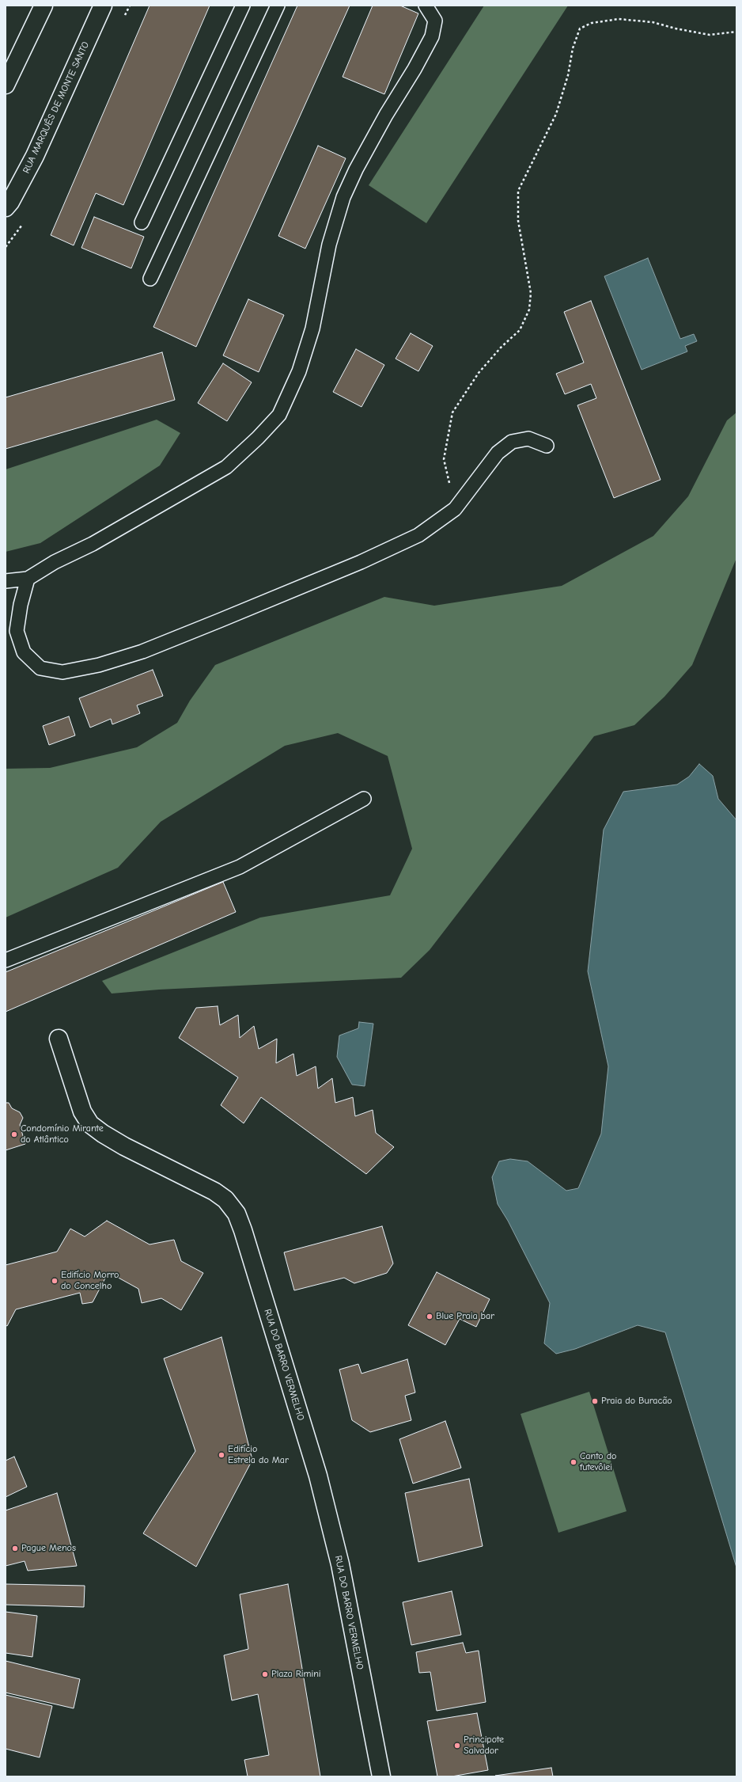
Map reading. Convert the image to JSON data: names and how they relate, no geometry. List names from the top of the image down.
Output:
{
  "streets": {
    "street": ["RUA MARQUÊS DE MONTE SANTO", "RUA DO BARRO VERMELHO"]
  },
  "places": [
    "Condomínio Mirante do Atlântico",
    "Edifício Morro do Concelho",
    "Blue Praia bar",
    "Praia do Buracão",
    "Edifício Estrela do Mar",
    "Canto do futevôlei",
    "Pague Menos",
    "Plaza Rimini",
    "Principote Salvador"
  ]
}
